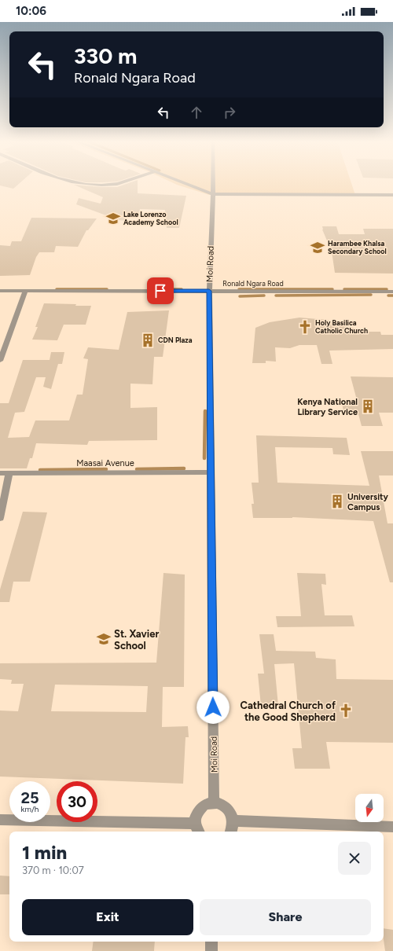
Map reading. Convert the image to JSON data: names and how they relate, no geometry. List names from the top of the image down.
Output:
{
  "streets": {
    "street": ["Moi Road", "Ronald Ngara Road", "Maasai Avenue"]
  },
  "crossings": [
    ["Moi Road", "Ronald Ngara Road"],
    ["Moi Road", "Maasai Avenue"]
  ],
  "places": {
    "school or university": ["Lake Lorenzo Academy School", "Harambee Khalsa Secondary School", "St. Xavier School"],
    "church": ["Holy Basilica Catholic Church", "Cathedral Church of the Good Shepherd"],
    "building": ["CDN Plaza", "Kenya National Library Service", "University Campus"]
  },
  "north": "bottom",
  "page": {
    "status": "10:06",
    "turn": ["330 m", "Ronald Ngara Road"],
    "speed": "25 km/h",
    "limit": "30",
    "heading": ["1 min", "370 m · 10:07"],
    "buttons": ["Exit", "Share"]
  }
}
